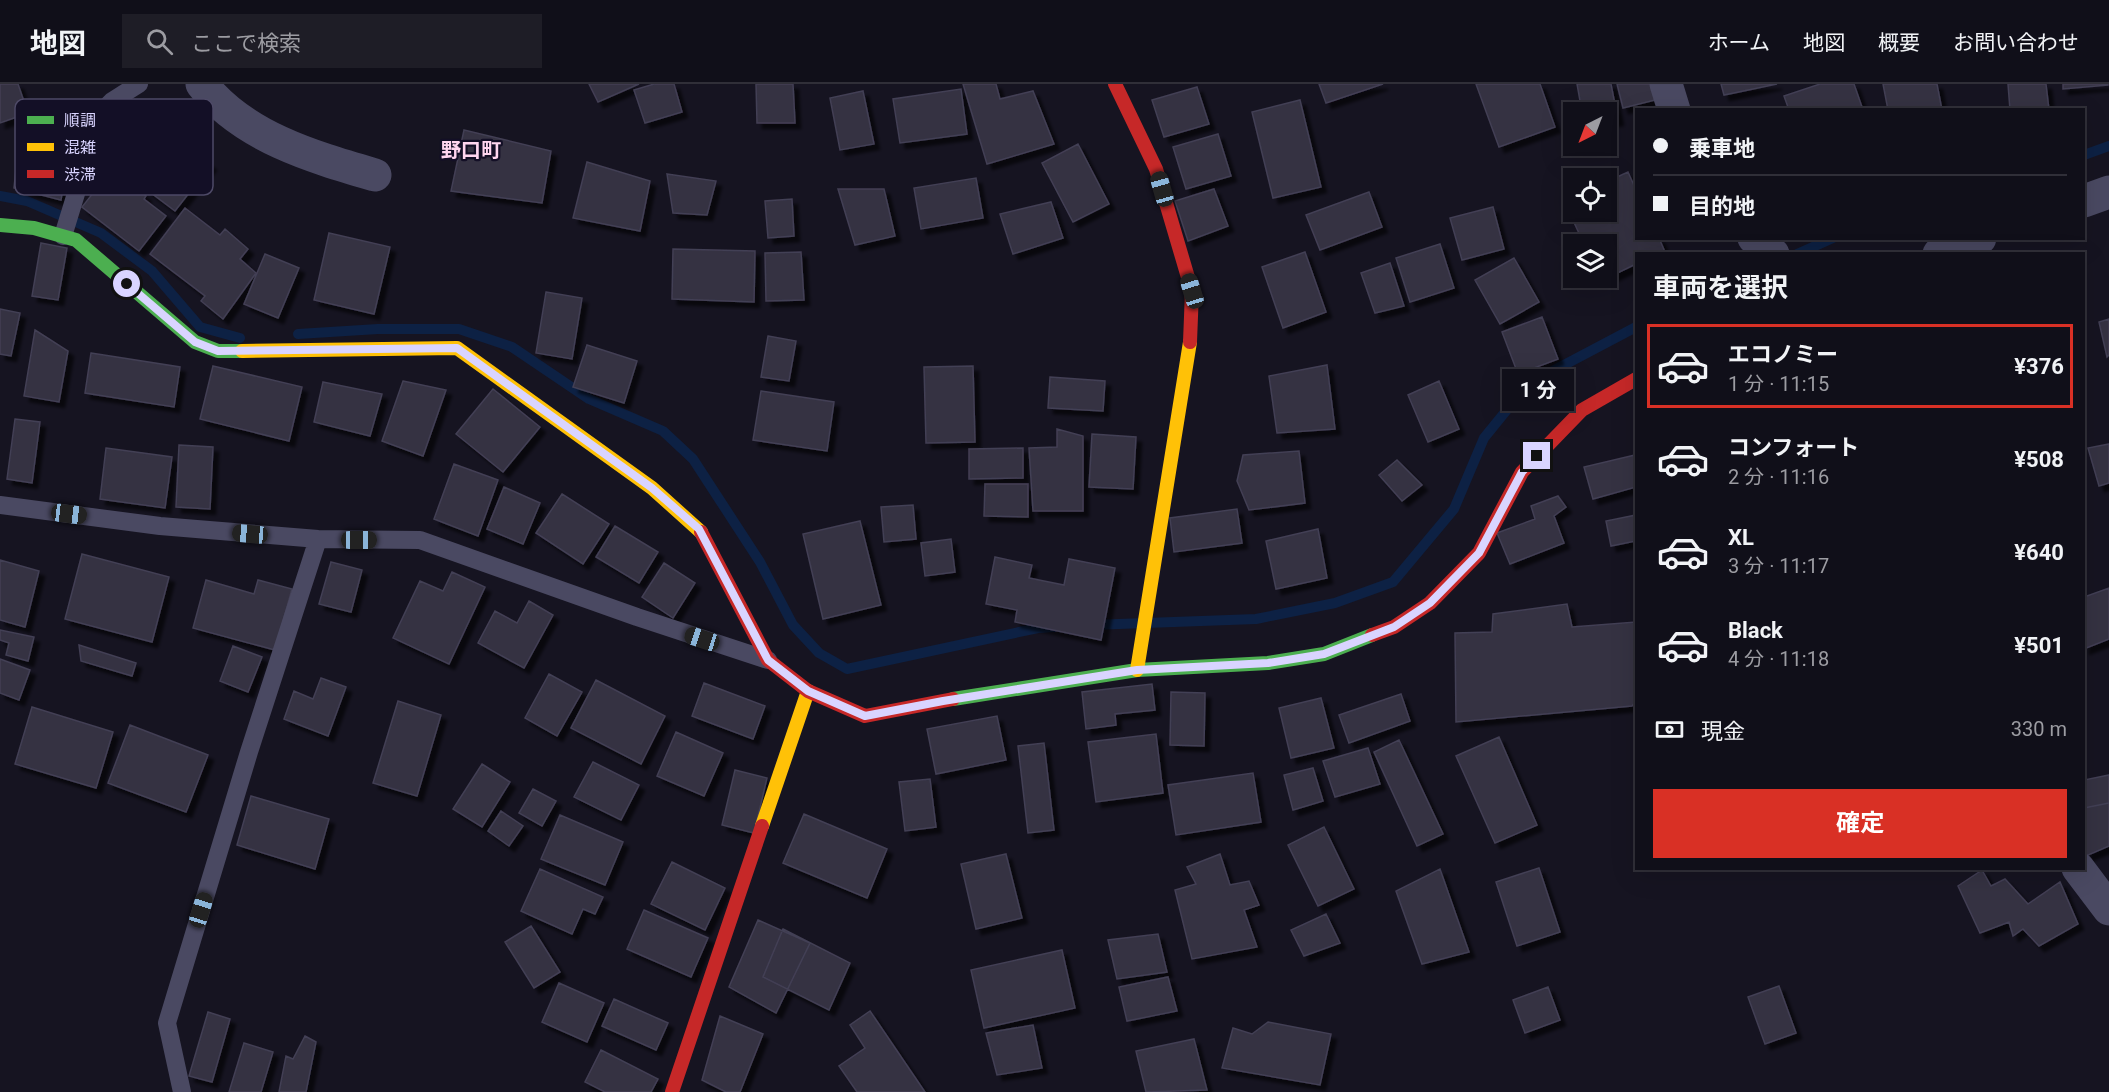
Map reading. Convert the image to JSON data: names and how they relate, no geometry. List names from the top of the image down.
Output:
{
  "districts": ["野口町"],
  "legend": ["順調", "混雑", "渋滞"],
  "north": "bottom left",
  "page": {
    "header": "地図",
    "search": "ここで検索",
    "nav": [
      "ホーム",
      "地図",
      "概要",
      "お問い合わせ"
    ],
    "banner": ["乗車地", "目的地"],
    "heading": "車両を選択",
    "list": [
      {
        "name": "エコノミー",
        "note": "1 分 · 11:15",
        "value": "¥376"
      },
      {
        "name": "コンフォート",
        "note": "2 分 · 11:16",
        "value": "¥508"
      },
      {
        "name": "XL",
        "note": "3 分 · 11:17",
        "value": "¥640"
      },
      {
        "name": "Black",
        "note": "4 分 · 11:18",
        "value": "¥501"
      }
    ],
    "bubble": "1 分",
    "pay": ["現金", "330 m"],
    "buttons": "確定"
  }
}
